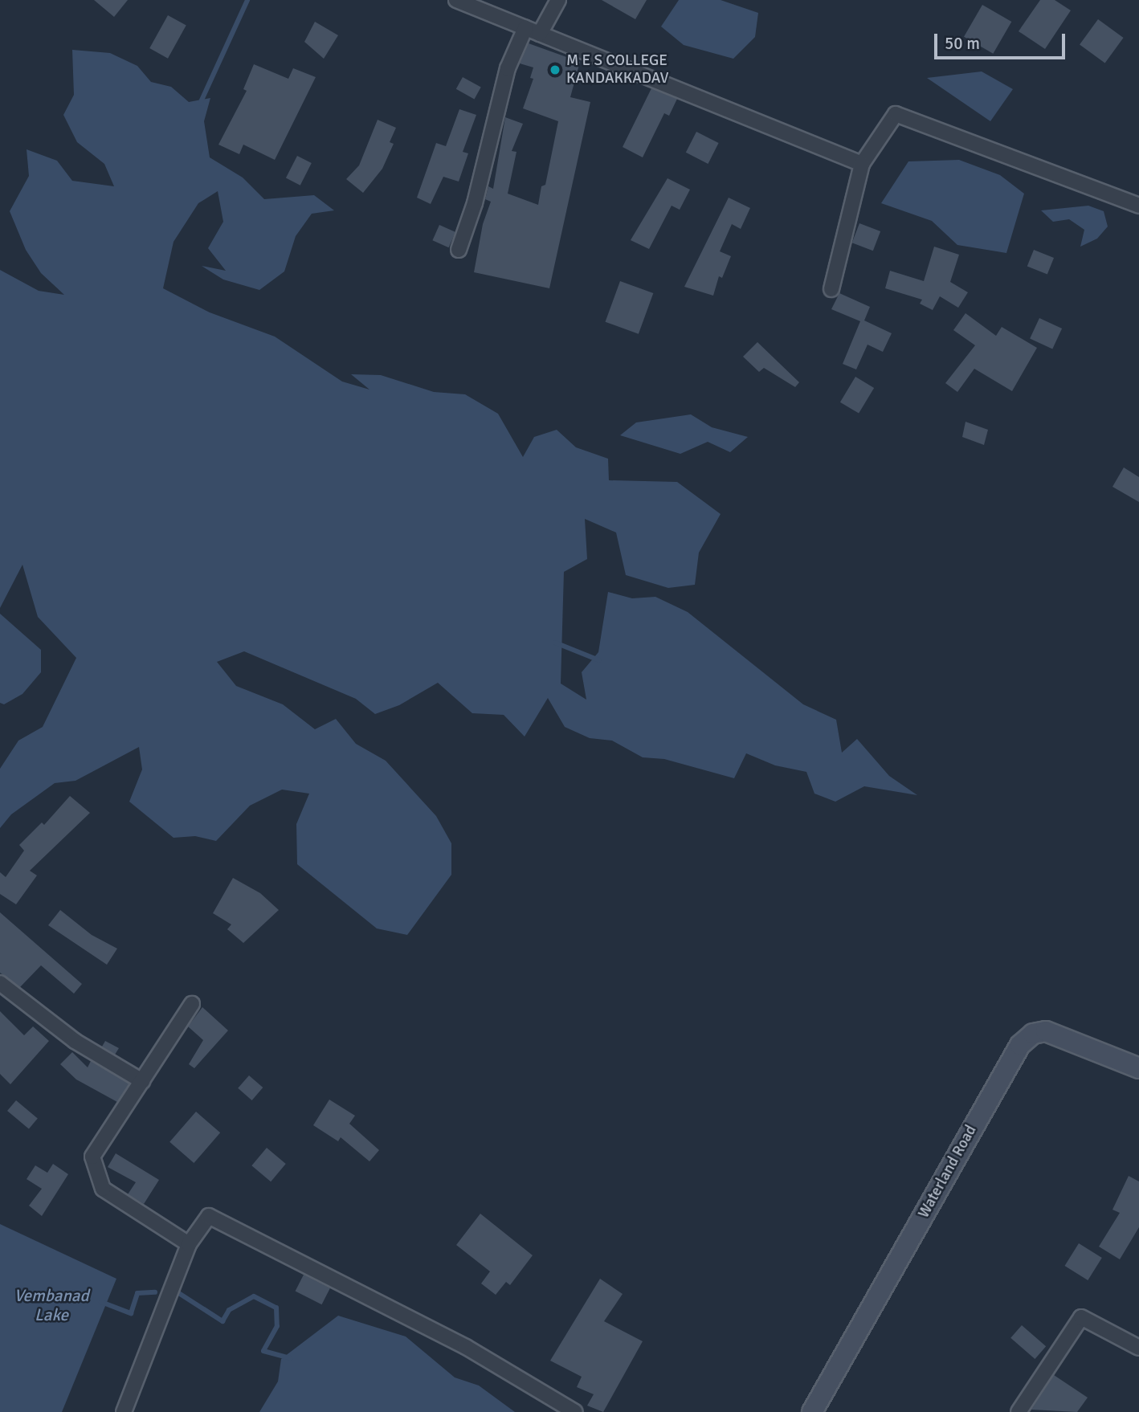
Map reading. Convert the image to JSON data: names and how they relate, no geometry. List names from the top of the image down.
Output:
{
  "streets": {
    "main road": ["Waterland Road"]
  },
  "water": ["Vembanad Lake"],
  "places": ["M E S COLLEGE KANDAKKADAV"],
  "scale_bar": "50 m"
}
